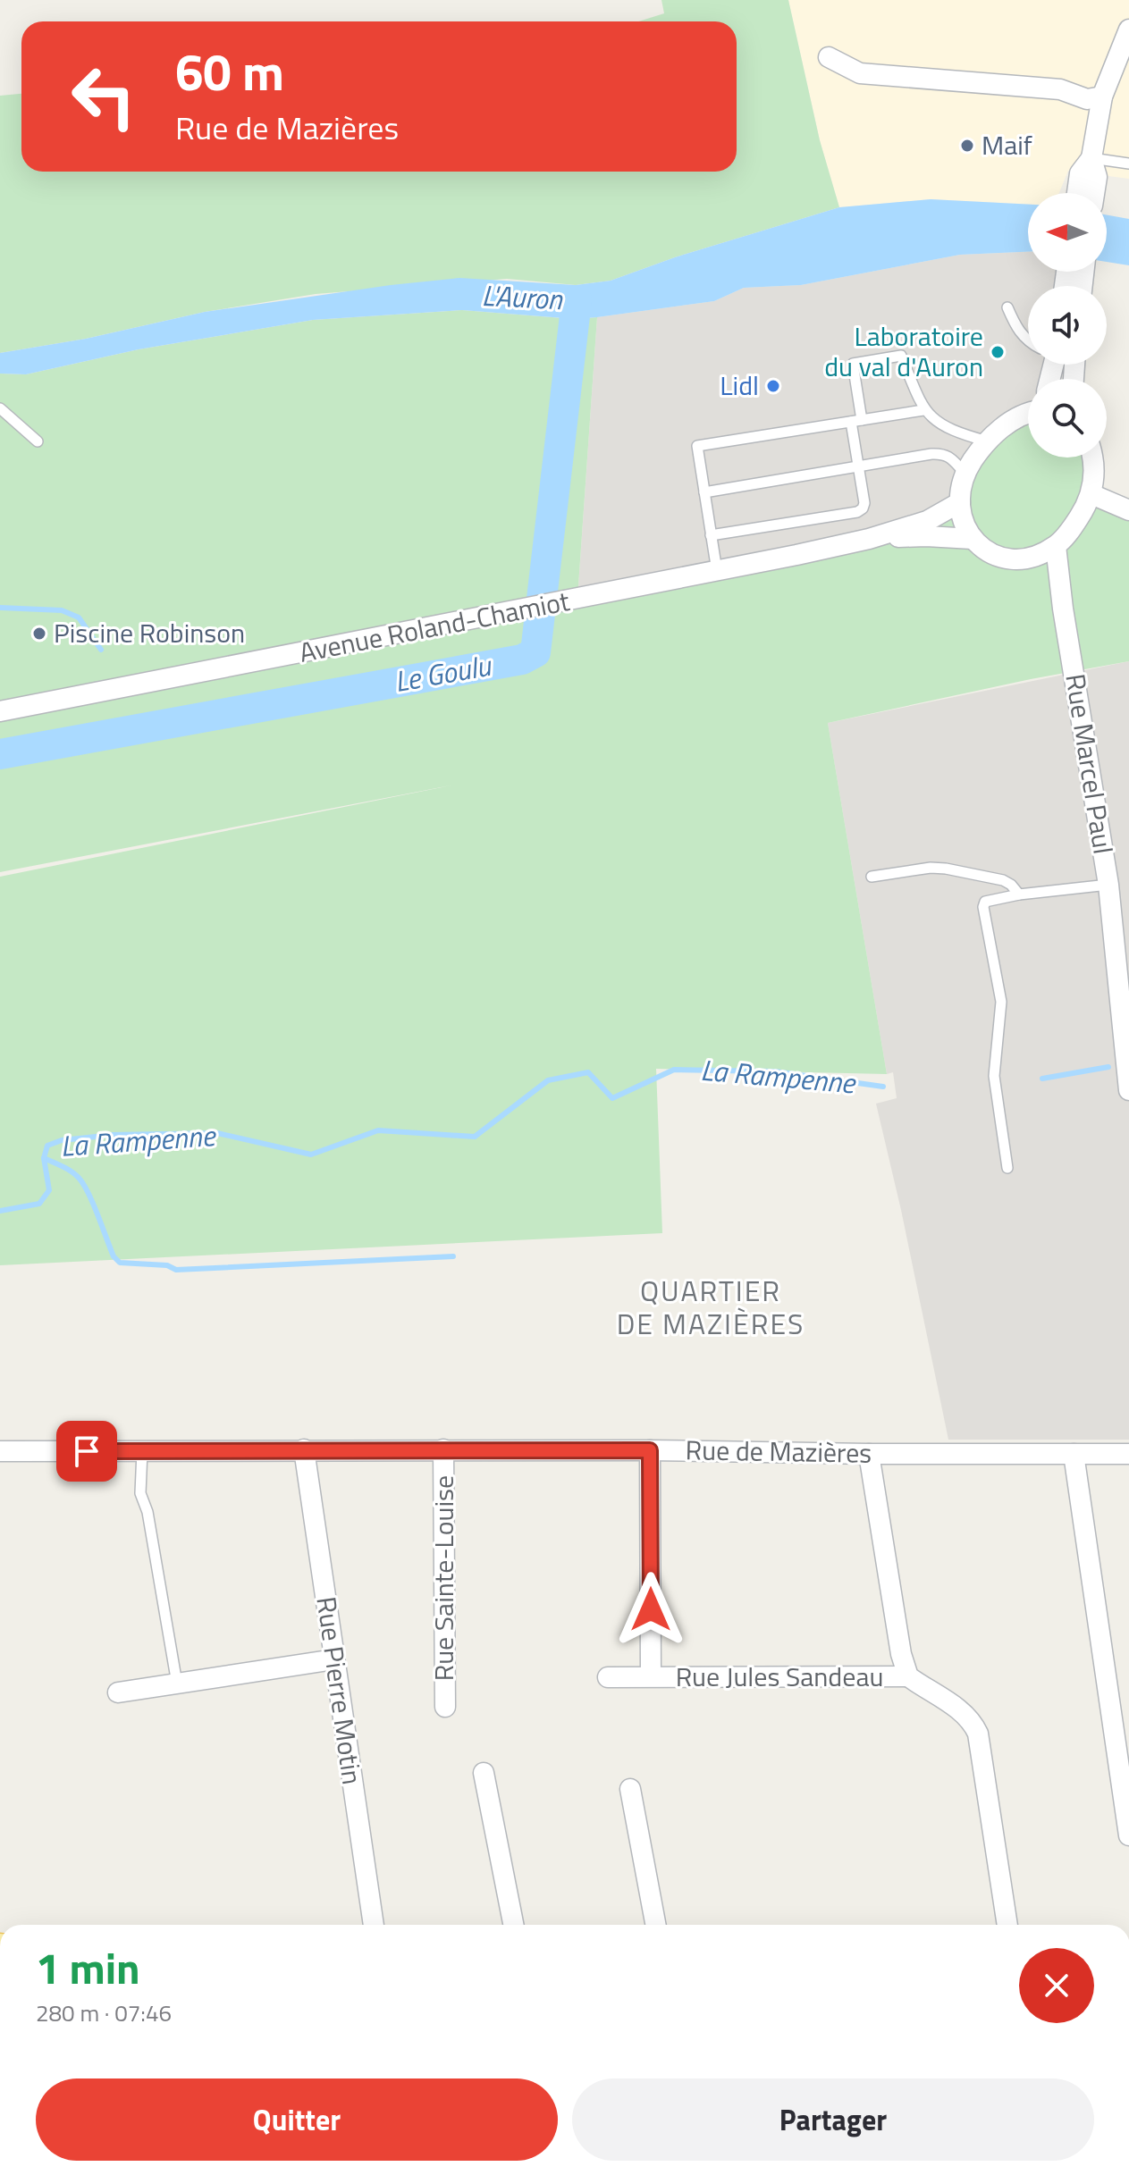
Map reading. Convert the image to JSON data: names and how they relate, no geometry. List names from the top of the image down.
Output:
{
  "streets": {
    "street": [
      "Avenue Roland-Chamiot",
      "Rue Marcel Paul",
      "Rue de Mazières",
      "Rue Sainte-Louise",
      "Rue Jules Sandeau",
      "Rue Pierre Motin"
    ]
  },
  "crossings": [
    ["Rue de Mazières", "Rue Sainte-Louise"],
    ["Rue de Mazières", "Rue Jules Sandeau"],
    ["Rue de Mazières", "Rue Pierre Motin"]
  ],
  "districts": ["QUARTIER DE MAZIÈRES"],
  "water": ["L'Auron", "Le Goulu", "La Rampenne"],
  "places": [
    "Maif",
    "Laboratoire du val d'Auron",
    "Lidl",
    "Piscine Robinson"
  ],
  "north": "left",
  "page": {
    "turn": ["60 m", "Rue de Mazières"],
    "heading": ["1 min", "280 m · 07:46"],
    "buttons": ["Quitter", "Partager"]
  }
}
